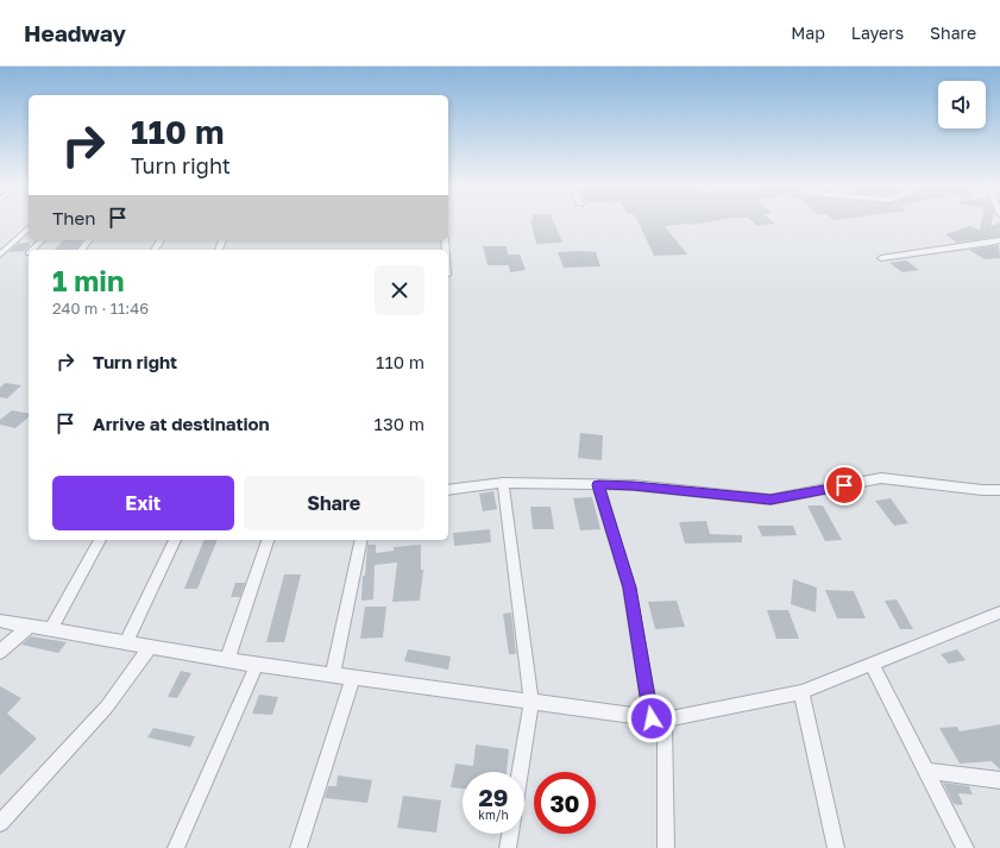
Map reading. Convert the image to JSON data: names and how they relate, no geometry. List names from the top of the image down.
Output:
{
  "page": {
    "header": "Headway",
    "nav": ["Map", "Layers", "Share"],
    "turn": ["110 m", "Turn right"],
    "then": "Then",
    "heading": ["1 min", "240 m · 11:46"],
    "list": [
      {
        "name": "Turn right",
        "value": "110 m"
      },
      {
        "name": "Arrive at destination",
        "value": "130 m"
      }
    ],
    "buttons": ["Exit", "Share"],
    "speed": "29 km/h",
    "limit": "30"
  }
}
